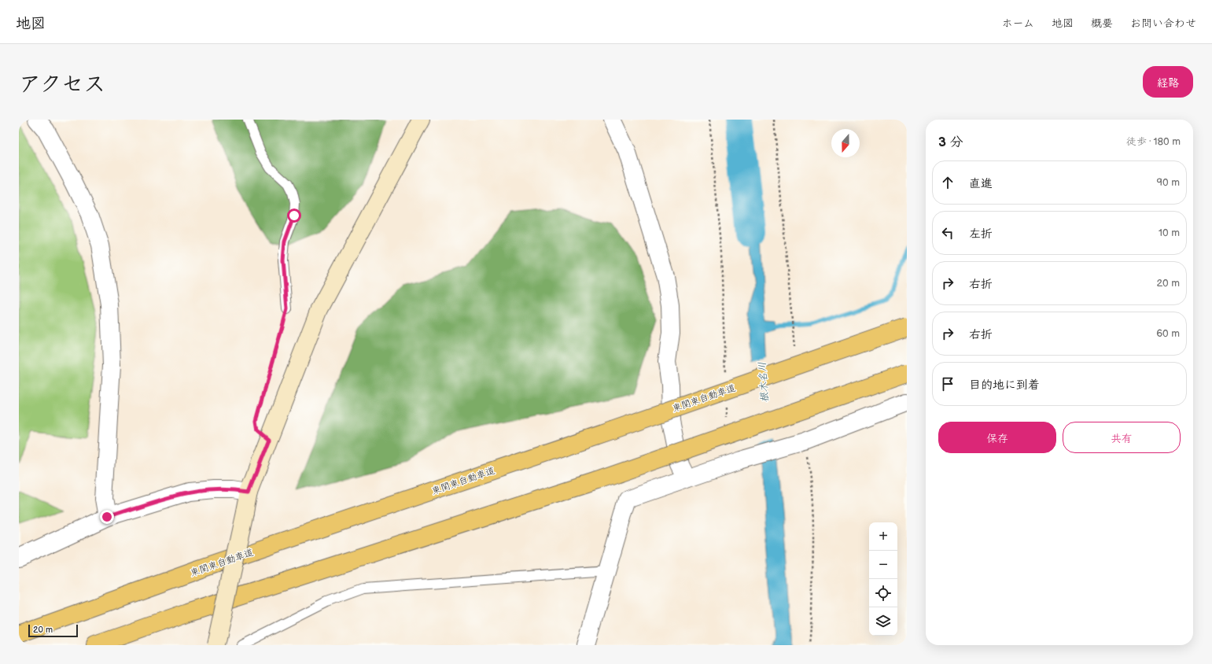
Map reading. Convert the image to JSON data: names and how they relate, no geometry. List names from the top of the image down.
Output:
{
  "streets": {
    "highway": ["東関東自動車道"]
  },
  "water": ["根木名川"],
  "scale_bar": "20 m",
  "north": "bottom",
  "page": {
    "header": "地図",
    "nav": [
      "ホーム",
      "地図",
      "概要",
      "お問い合わせ"
    ],
    "title": "アクセス",
    "buttons": [
      "経路",
      ["保存", "共有"]
    ],
    "heading": ["3 分", "徒歩 · 180 m"],
    "list": [
      ["直進", "90 m"],
      ["左折", "10 m"],
      ["右折", "20 m"],
      ["右折", "60 m"],
      "目的地に到着"
    ],
    "map_buttons": ["+", "−"],
    "scale": "20 m"
  }
}
